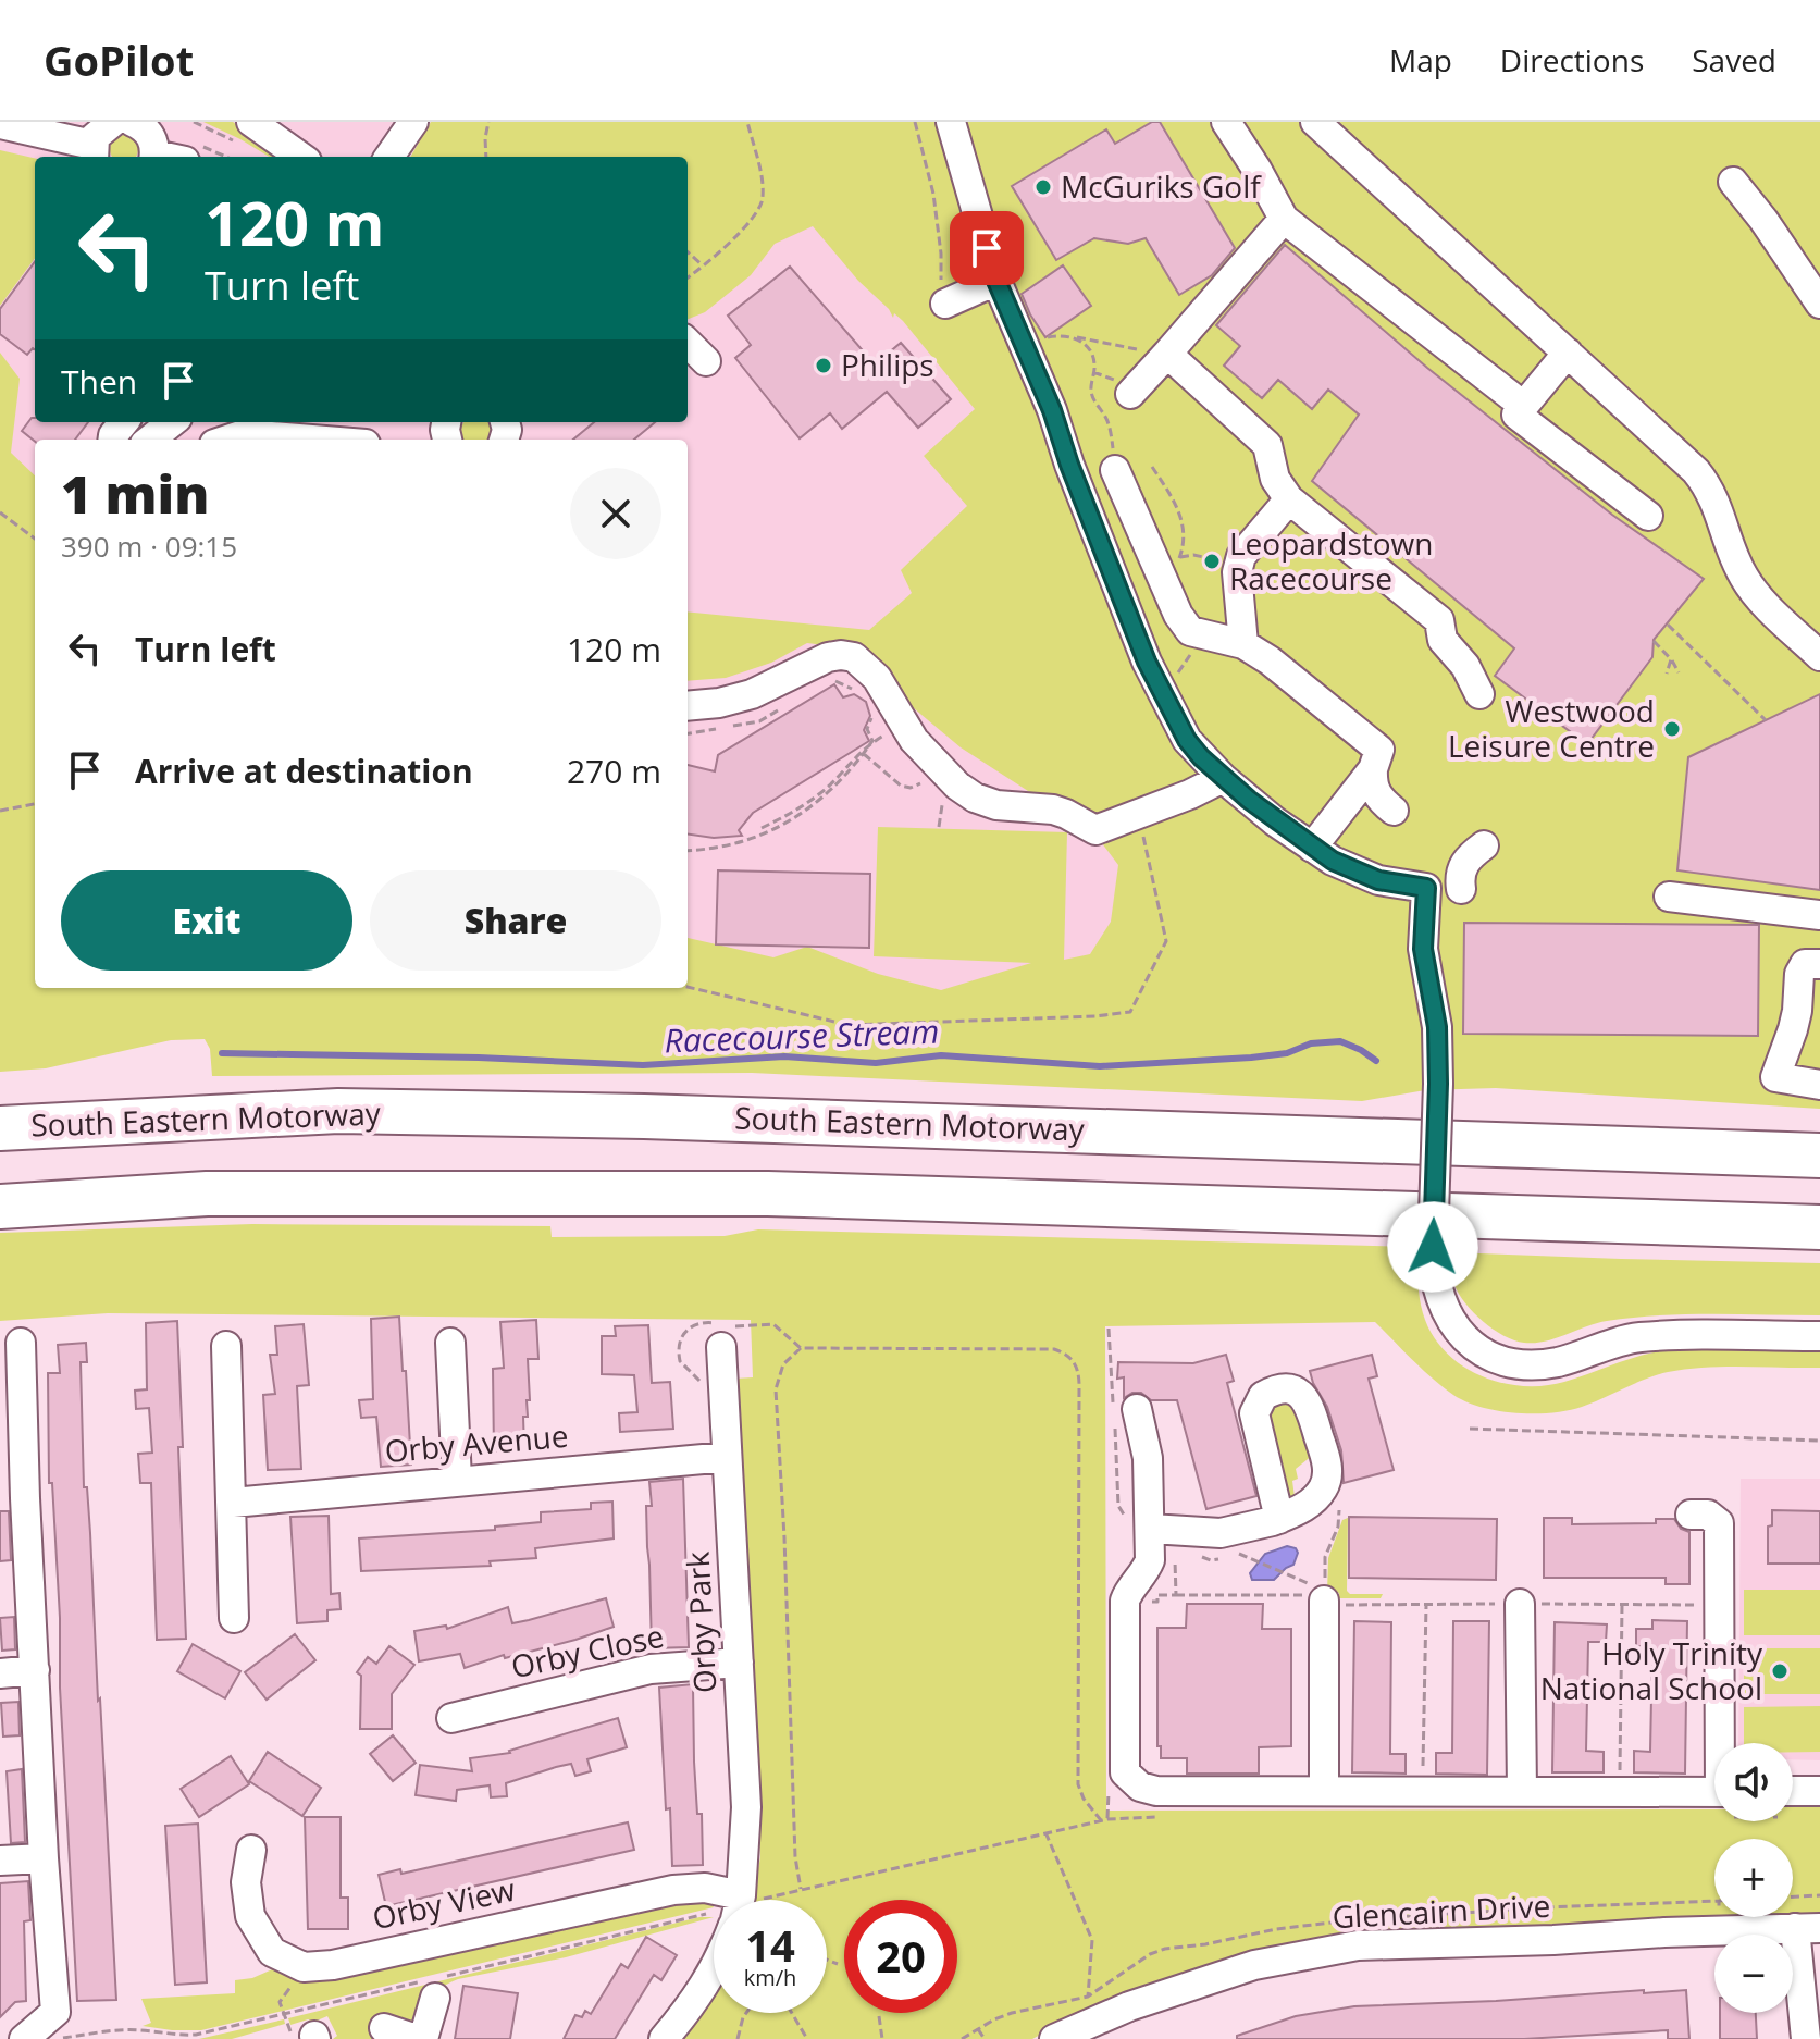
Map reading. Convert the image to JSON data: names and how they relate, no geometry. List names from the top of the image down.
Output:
{
  "streets": {
    "highway": ["South Eastern Motorway"],
    "street": [
      "Orby Avenue",
      "Orby Park",
      "Orby Close",
      "Orby View",
      "Glencairn Drive"
    ]
  },
  "crossings": [
    ["Orby Avenue", "Orby Park"],
    ["Orby Park", "Orby Close"]
  ],
  "water": ["Racecourse Stream"],
  "places": [
    "McGuriks Golf",
    "Philips",
    "Leopardstown Racecourse",
    "Westwood Leisure Centre",
    "Holy Trinity National School"
  ],
  "page": {
    "header": "GoPilot",
    "nav": ["Map", "Directions", "Saved"],
    "turn": ["120 m", "Turn left"],
    "then": "Then",
    "heading": ["1 min", "390 m · 09:15"],
    "list": [
      {
        "name": "Turn left",
        "value": "120 m"
      },
      {
        "name": "Arrive at destination",
        "value": "270 m"
      }
    ],
    "buttons": ["Exit", "Share"],
    "map_buttons": ["+", "−"],
    "speed": "14 km/h",
    "limit": "20"
  }
}
